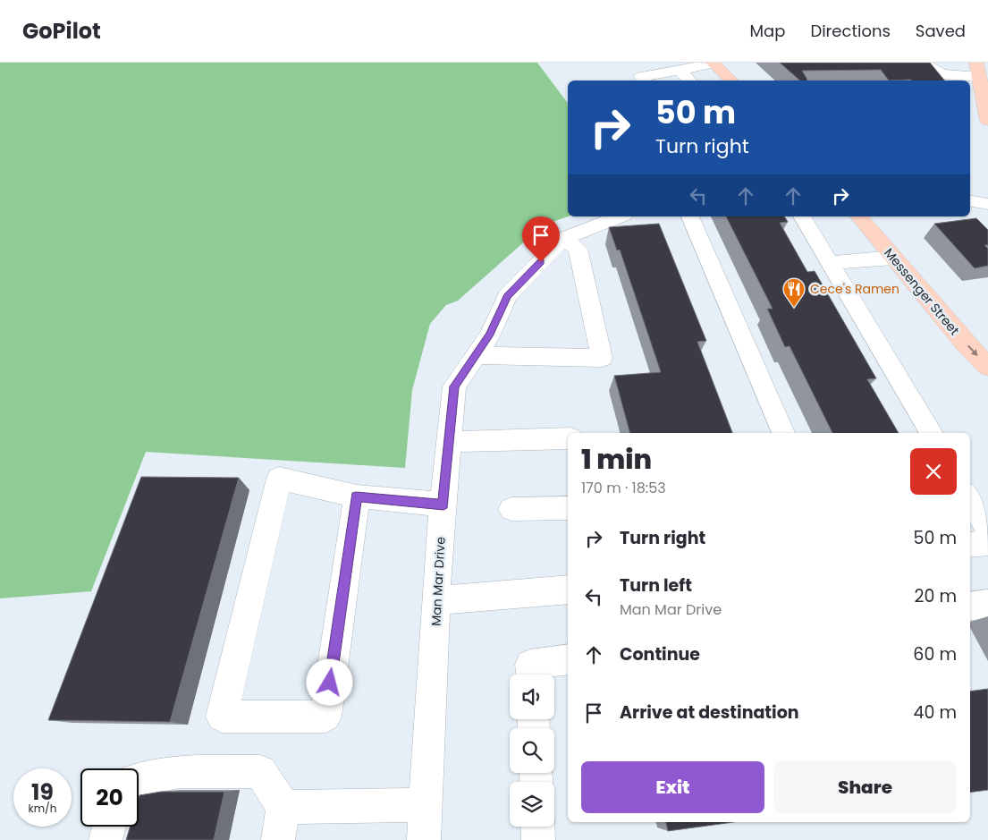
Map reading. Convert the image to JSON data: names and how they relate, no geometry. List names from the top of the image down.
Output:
{
  "streets": {
    "main road": ["Messenger Street"],
    "street": ["Man Mar Drive"]
  },
  "one_way": ["Messenger Street"],
  "places": {
    "restaurant": ["Cece's Ramen"]
  },
  "page": {
    "header": "GoPilot",
    "nav": ["Map", "Directions", "Saved"],
    "turn": ["50 m", "Turn right"],
    "heading": ["1 min", "170 m · 18:53"],
    "list": [
      {
        "name": "Turn right",
        "value": "50 m"
      },
      {
        "name": "Turn left",
        "note": "Man Mar Drive",
        "value": "20 m"
      },
      {
        "name": "Continue",
        "value": "60 m"
      },
      {
        "name": "Arrive at destination",
        "value": "40 m"
      }
    ],
    "buttons": ["Exit", "Share"],
    "speed": "19 km/h",
    "limit": "20"
  }
}
